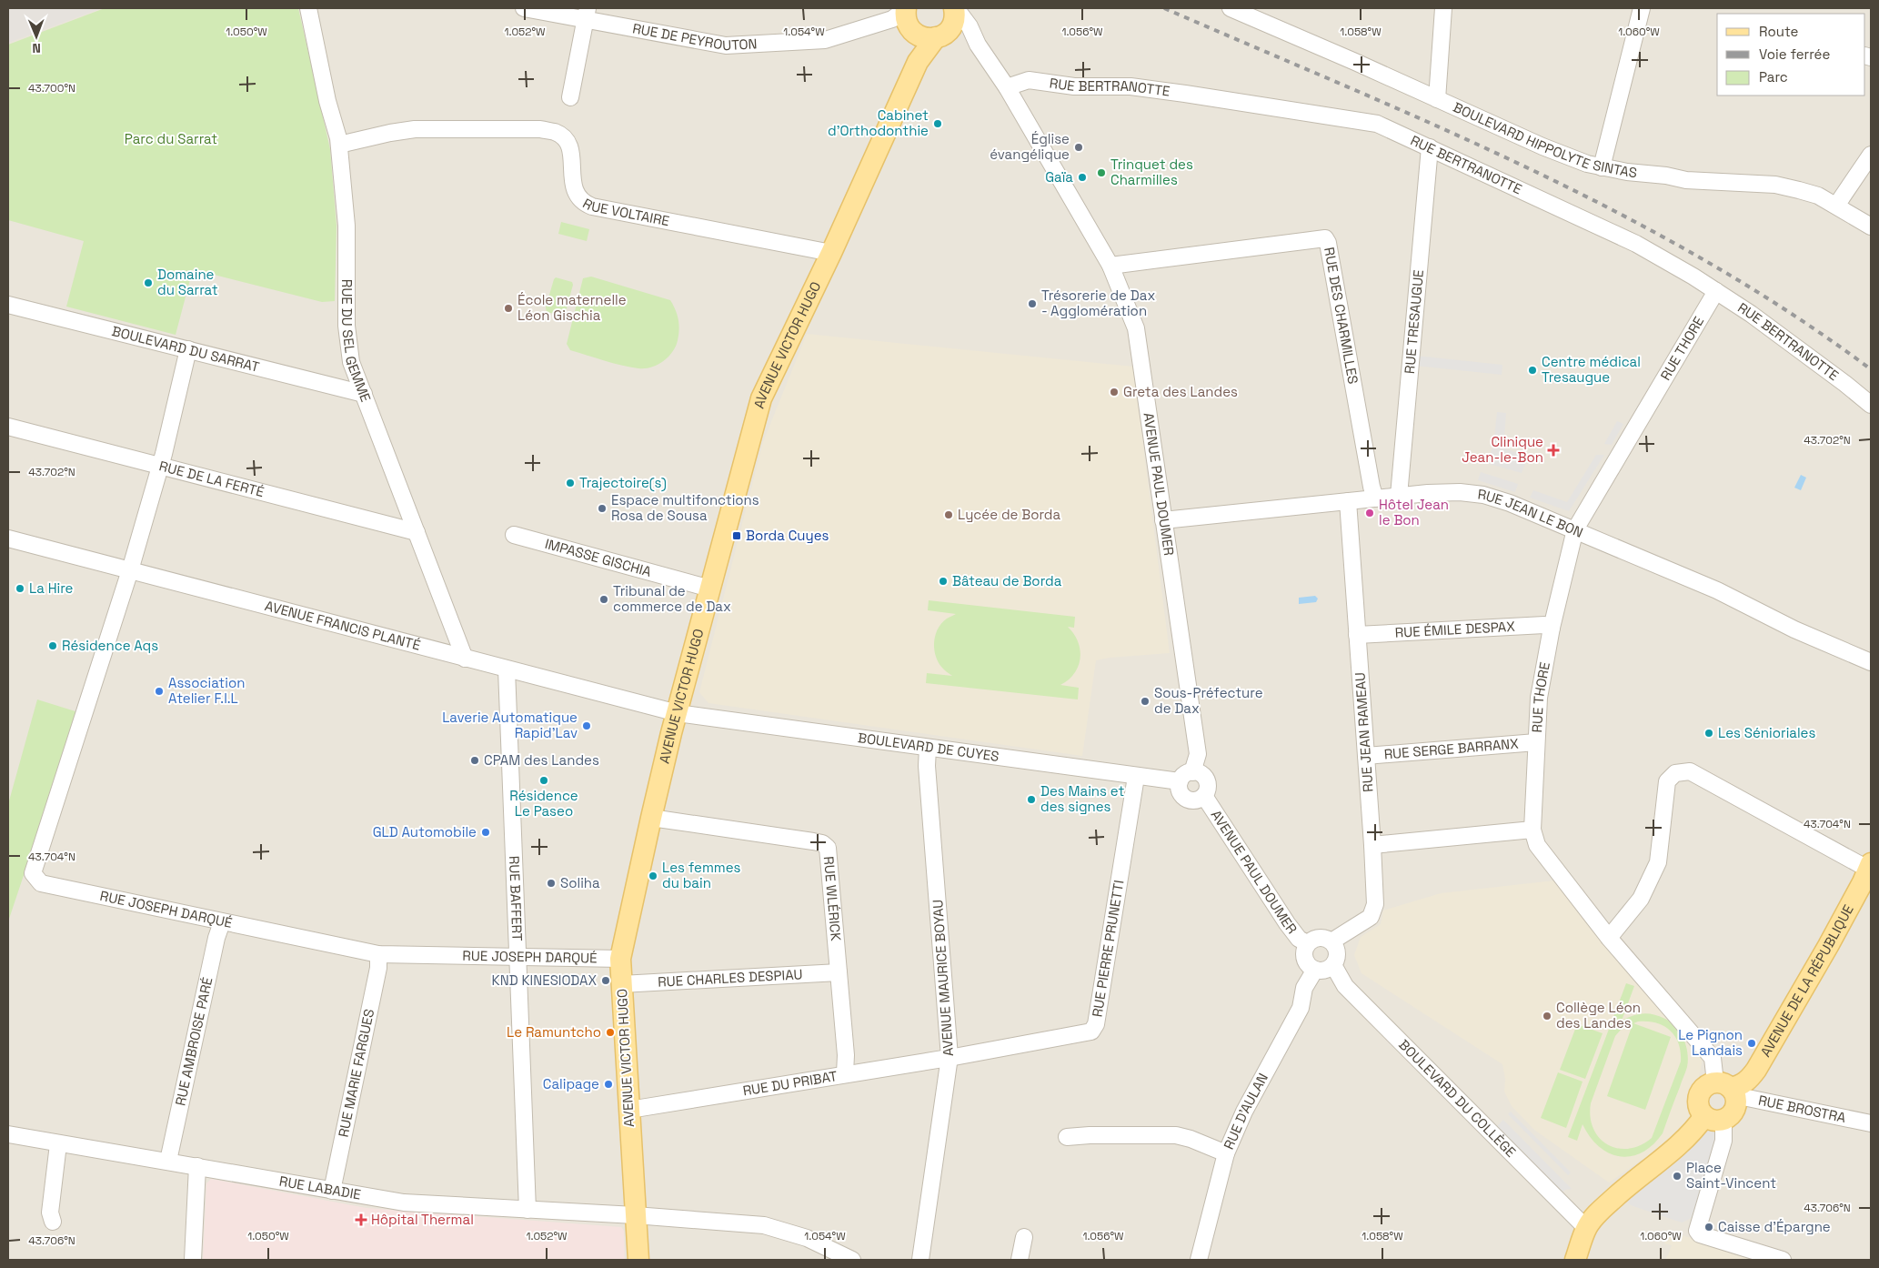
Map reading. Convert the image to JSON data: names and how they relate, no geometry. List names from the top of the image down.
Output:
{
  "streets": {
    "main road": ["AVENUE VICTOR HUGO", "AVENUE DE LA RÉPUBLIQUE"],
    "street": [
      "RUE DE PEYROUTON",
      "RUE BERTRANOTTE",
      "BOULEVARD HIPPOLYTE SINTAS",
      "RUE VOLTAIRE",
      "RUE DES CHARMILLES",
      "RUE TRESAUGUE",
      "RUE DU SEL GEMME",
      "RUE THORE",
      "BOULEVARD DU SARRAT",
      "RUE DE LA FERTÉ",
      "AVENUE PAUL DOUMER",
      "RUE JEAN LE BON",
      "IMPASSE GISCHIA",
      "AVENUE FRANCIS PLANTÉ",
      "RUE ÉMILE DESPAX",
      "RUE JEAN RAMEAU",
      "BOULEVARD DE CUYES",
      "RUE SERGE BARRANX",
      "RUE WLÉRICK",
      "RUE BAFFERT",
      "RUE JOSEPH DARQUÉ",
      "RUE PIERRE PRUNETTI",
      "AVENUE MAURICE BOYAU",
      "RUE CHARLES DESPIAU",
      "RUE AMBROISE PARÉ",
      "RUE MARIE FARGUES",
      "RUE DU PRIBAT",
      "BOULEVARD DU COLLÈGE",
      "RUE BROSTRA",
      "RUE D'AULAN",
      "RUE LABADIE"
    ]
  },
  "crossings": [
    ["RUE BERTRANOTTE", "RUE TRESAUGUE"],
    ["RUE BERTRANOTTE", "RUE THORE"],
    ["RUE BERTRANOTTE", "AVENUE PAUL DOUMER"],
    ["RUE VOLTAIRE", "RUE DU SEL GEMME"],
    ["RUE VOLTAIRE", "AVENUE VICTOR HUGO"],
    ["RUE DES CHARMILLES", "AVENUE PAUL DOUMER"],
    ["RUE DES CHARMILLES", "RUE JEAN LE BON"],
    ["RUE TRESAUGUE", "RUE JEAN LE BON"],
    ["RUE DU SEL GEMME", "BOULEVARD DU SARRAT"],
    ["RUE DU SEL GEMME", "RUE DE LA FERTÉ"],
    ["RUE DU SEL GEMME", "AVENUE FRANCIS PLANTÉ"],
    ["AVENUE VICTOR HUGO", "AVENUE PAUL DOUMER"],
    ["AVENUE VICTOR HUGO", "IMPASSE GISCHIA"],
    ["AVENUE VICTOR HUGO", "AVENUE FRANCIS PLANTÉ"],
    ["AVENUE VICTOR HUGO", "BOULEVARD DE CUYES"],
    ["AVENUE VICTOR HUGO", "RUE WLÉRICK"],
    ["AVENUE VICTOR HUGO", "RUE JOSEPH DARQUÉ"],
    ["AVENUE VICTOR HUGO", "RUE CHARLES DESPIAU"],
    ["AVENUE VICTOR HUGO", "RUE DU PRIBAT"],
    ["AVENUE VICTOR HUGO", "RUE LABADIE"],
    ["RUE THORE", "RUE JEAN LE BON"],
    ["RUE THORE", "RUE ÉMILE DESPAX"],
    ["RUE THORE", "RUE SERGE BARRANX"],
    ["RUE THORE", "AVENUE DE LA RÉPUBLIQUE"],
    ["RUE THORE", "RUE BROSTRA"],
    ["AVENUE PAUL DOUMER", "RUE JEAN LE BON"],
    ["AVENUE PAUL DOUMER", "RUE JEAN RAMEAU"],
    ["AVENUE PAUL DOUMER", "BOULEVARD DE CUYES"],
    ["AVENUE PAUL DOUMER", "BOULEVARD DU COLLÈGE"],
    ["AVENUE PAUL DOUMER", "RUE D'AULAN"],
    ["RUE JEAN LE BON", "RUE JEAN RAMEAU"],
    ["AVENUE FRANCIS PLANTÉ", "BOULEVARD DE CUYES"],
    ["AVENUE FRANCIS PLANTÉ", "RUE BAFFERT"],
    ["AVENUE FRANCIS PLANTÉ", "RUE JOSEPH DARQUÉ"],
    ["RUE ÉMILE DESPAX", "RUE JEAN RAMEAU"],
    ["RUE JEAN RAMEAU", "RUE SERGE BARRANX"],
    ["RUE JEAN RAMEAU", "BOULEVARD DU COLLÈGE"],
    ["RUE JEAN RAMEAU", "RUE D'AULAN"],
    ["BOULEVARD DE CUYES", "RUE PIERRE PRUNETTI"],
    ["BOULEVARD DE CUYES", "AVENUE MAURICE BOYAU"],
    ["RUE WLÉRICK", "RUE CHARLES DESPIAU"],
    ["RUE WLÉRICK", "RUE DU PRIBAT"],
    ["RUE BAFFERT", "RUE JOSEPH DARQUÉ"],
    ["RUE BAFFERT", "RUE LABADIE"],
    ["RUE JOSEPH DARQUÉ", "RUE AMBROISE PARÉ"],
    ["RUE JOSEPH DARQUÉ", "RUE MARIE FARGUES"],
    ["RUE PIERRE PRUNETTI", "AVENUE MAURICE BOYAU"],
    ["RUE PIERRE PRUNETTI", "RUE DU PRIBAT"],
    ["AVENUE MAURICE BOYAU", "RUE DU PRIBAT"],
    ["AVENUE DE LA RÉPUBLIQUE", "RUE BROSTRA"],
    ["RUE AMBROISE PARÉ", "RUE LABADIE"],
    ["RUE MARIE FARGUES", "RUE LABADIE"],
    ["BOULEVARD DU COLLÈGE", "RUE D'AULAN"]
  ],
  "parks": ["Parc du Sarrat"],
  "places": {
    "other": [
      "Cabinet d'Orthodonthie",
      "Église évangélique",
      "Trinquet des Charmilles",
      "Gaïa",
      "Domaine du Sarrat",
      "Trésorerie de Dax - Agglomération",
      "École maternelle Léon Gischia",
      "Centre médical Tresaugue",
      "Greta des Landes",
      "Trajectoire(s)",
      "Espace multifonctions Rosa de Sousa",
      "Hôtel Jean le Bon",
      "Lycée de Borda",
      "Bâteau de Borda",
      "La Hire",
      "Tribunal de commerce de Dax",
      "Résidence Aqs",
      "Association Atelier F.I.L",
      "Sous-Préfecture de Dax",
      "Laverie Automatique Rapid'Lav",
      "Les Sénioriales",
      "CPAM des Landes",
      "Résidence Le Paseo",
      "Des Mains et des signes",
      "GLD Automobile",
      "Les femmes du bain",
      "Soliha",
      "KND KINESIODAX",
      "Collège Léon des Landes",
      "Le Ramuntcho",
      "Le Pignon Landais",
      "Calipage",
      "Place Saint-Vincent",
      "Caisse d'Épargne"
    ],
    "health": ["Clinique Jean-le-Bon", "Hôpital Thermal"],
    "transit": ["Borda Cuyes"]
  },
  "legend": ["Route", "Voie ferrée", "Parc"],
  "north": "bottom",
  "coordinates": [
    "1.050°W",
    "1.052°W",
    "1.054°W",
    "1.056°W",
    "1.058°W",
    "1.060°W",
    "43.700°N",
    "43.702°N",
    "43.704°N",
    "43.706°N"
  ]
}
